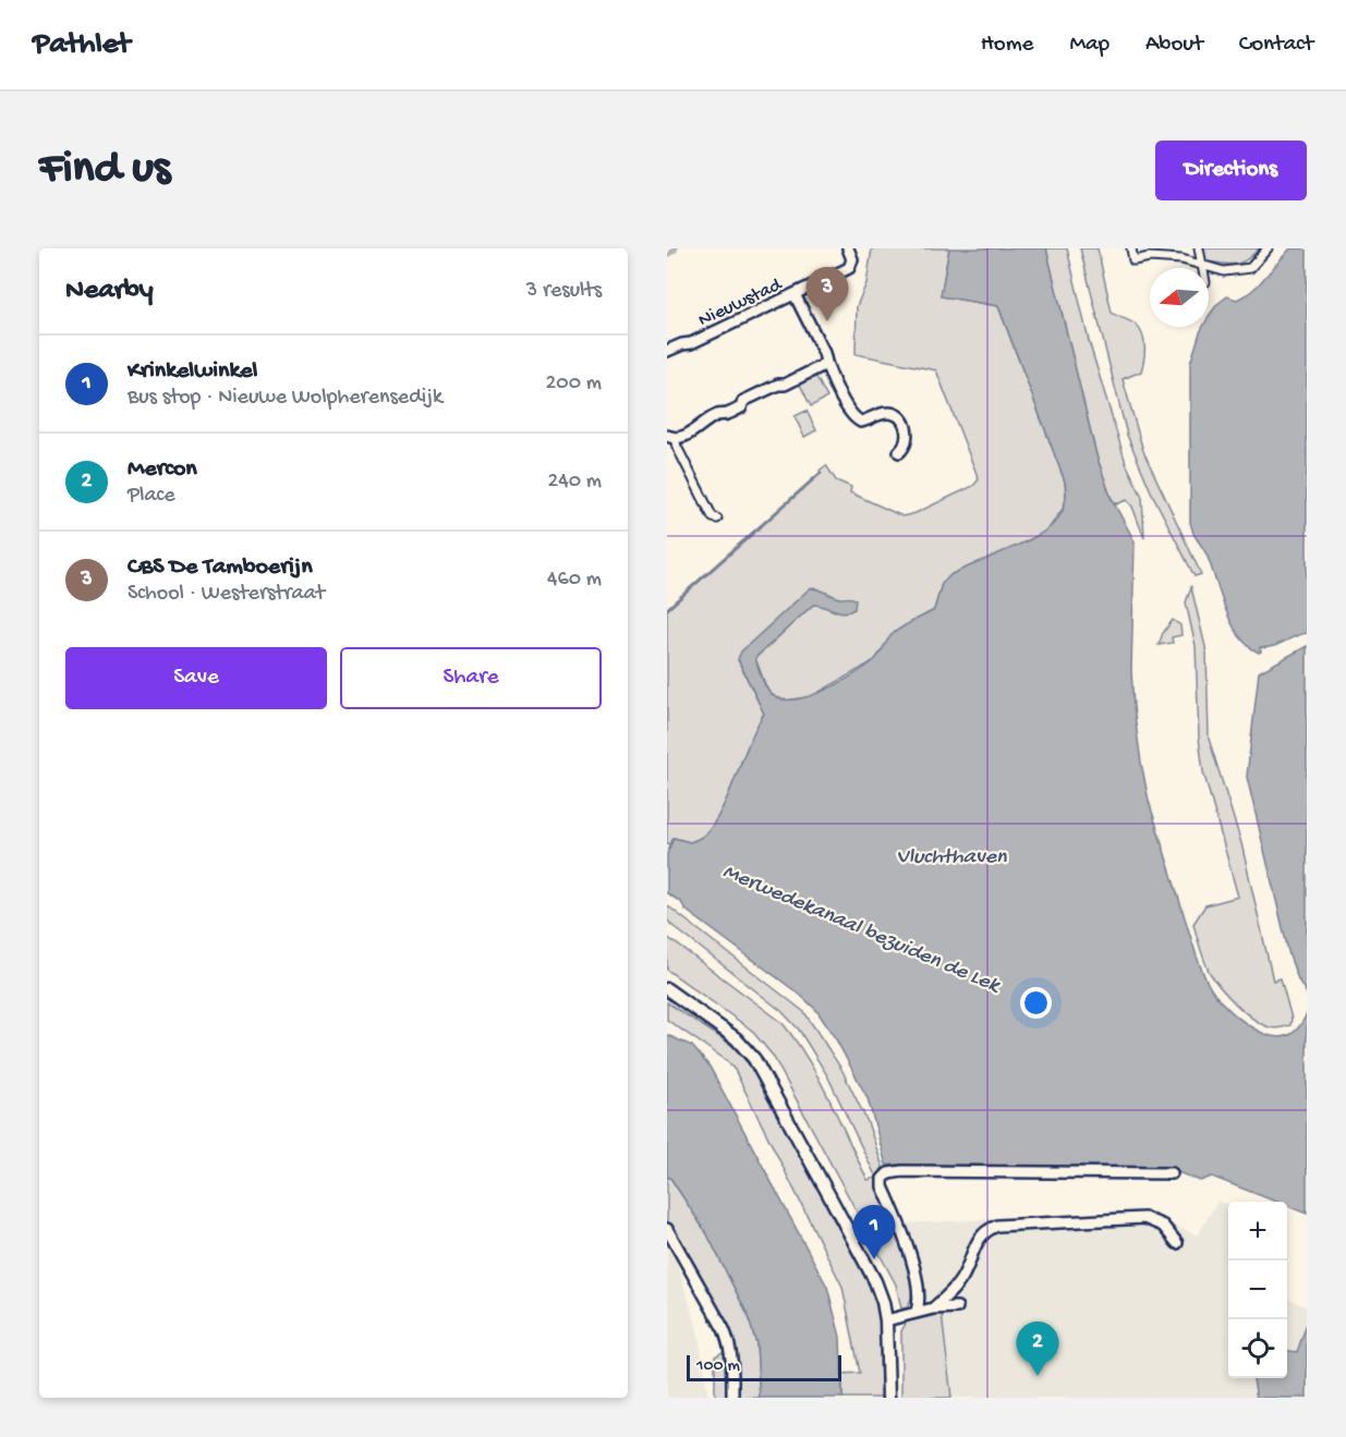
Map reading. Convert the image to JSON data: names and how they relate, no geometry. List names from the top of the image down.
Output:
{
  "streets": {
    "street": ["Nieuwstad"]
  },
  "water": ["Vluchthaven", "Merwedekanaal bezuiden de Lek"],
  "scale_bar": "100 m",
  "north": "left",
  "page": {
    "header": "Pathlet",
    "nav": [
      "Home",
      "Map",
      "About",
      "Contact"
    ],
    "buttons": [
      "Directions",
      ["Save", "Share"]
    ],
    "title": "Find us",
    "heading": ["Nearby", "3 results"],
    "pins": ["3", "1", "2"],
    "list": [
      {
        "mark": "1",
        "name": "Krinkelwinkel",
        "note": "Bus stop · Nieuwe Wolpherensedijk",
        "value": "200 m"
      },
      {
        "mark": "2",
        "name": "Mercon",
        "note": "Place",
        "value": "240 m"
      },
      {
        "mark": "3",
        "name": "CBS De Tamboerijn",
        "note": "School · Westerstraat",
        "value": "460 m"
      }
    ],
    "map_buttons": ["+", "−"],
    "scale": "100 m"
  }
}
